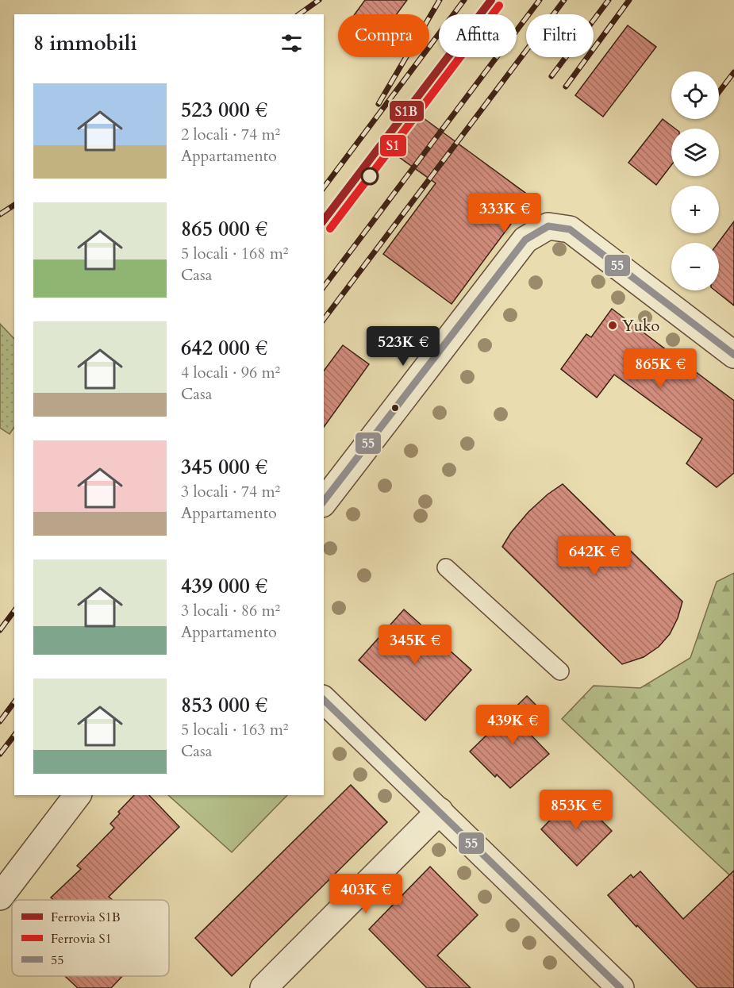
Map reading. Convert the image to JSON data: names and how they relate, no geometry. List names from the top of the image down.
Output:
{
  "places": ["Yuko"],
  "lines": ["rail line S1B", "rail line S1", "transit line 55"],
  "legend": ["Ferrovia S1B", "Ferrovia S1", "55"],
  "page": {
    "chip": ["Compra", "Affitta", "Filtri"],
    "heading": "8 immobili",
    "map_buttons": ["+", "−"],
    "list": [
      {
        "name": "523 000 €",
        "note": "2 locali · 74 m² · Appartamento"
      },
      {
        "name": "865 000 €",
        "note": "5 locali · 168 m² · Casa"
      },
      {
        "name": "642 000 €",
        "note": "4 locali · 96 m² · Casa"
      },
      {
        "name": "345 000 €",
        "note": "3 locali · 74 m² · Appartamento"
      },
      {
        "name": "439 000 €",
        "note": "3 locali · 86 m² · Appartamento"
      },
      {
        "name": "853 000 €",
        "note": "5 locali · 163 m² · Casa"
      }
    ],
    "price": [
      "333K €",
      "523K €",
      "865K €",
      "642K €",
      "345K €",
      "439K €",
      "853K €",
      "403K €"
    ]
  }
}
